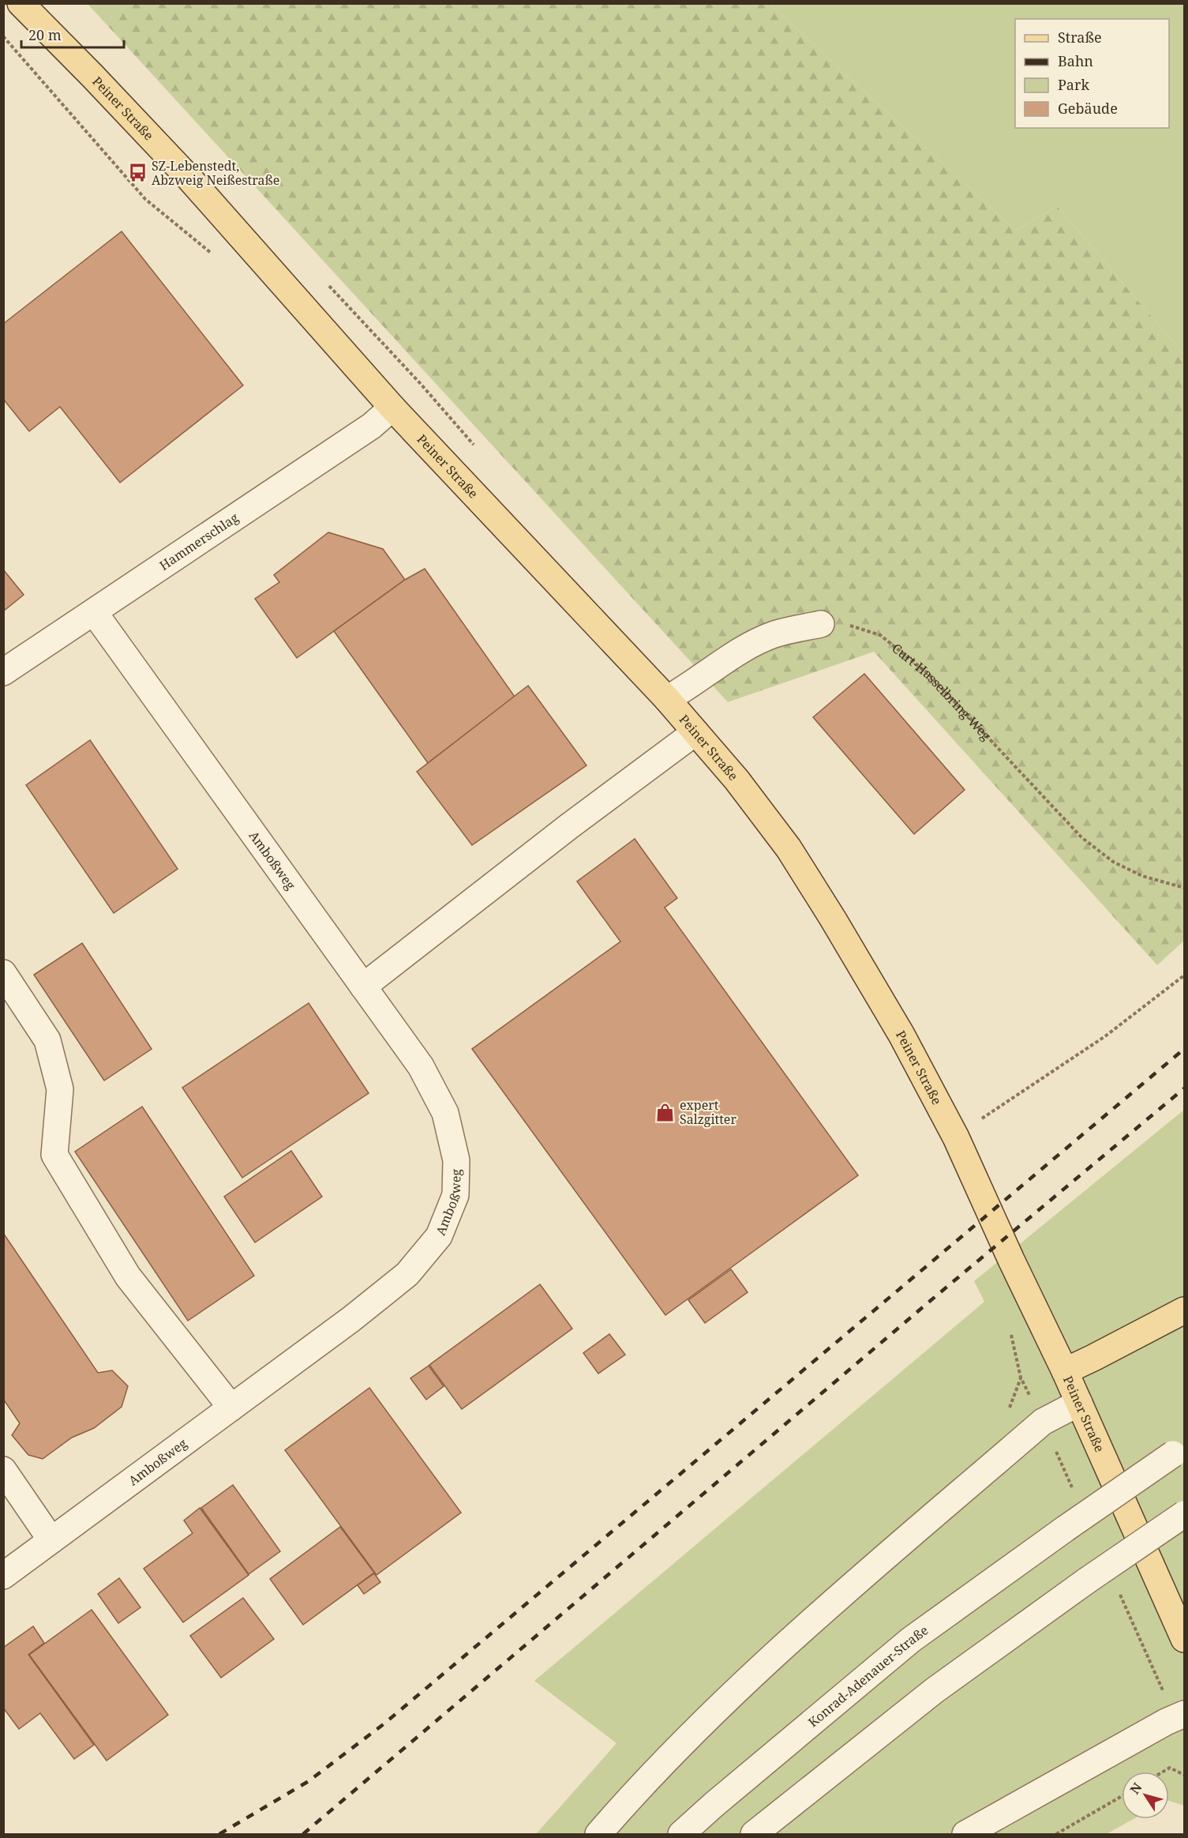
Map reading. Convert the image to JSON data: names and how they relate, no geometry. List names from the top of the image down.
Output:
{
  "streets": {
    "main road": ["Peiner Straße"],
    "street": ["Hammerschlag", "Amboßweg", "Konrad-Adenauer-Straße"],
    "path": ["Curt-Hasselbring-Weg"]
  },
  "crossings": [
    ["Peiner Straße", "Hammerschlag"],
    ["Hammerschlag", "Amboßweg"]
  ],
  "places": {
    "bus stop": ["SZ-Lebenstedt, Abzweig Neißestraße"],
    "shop": ["expert Salzgitter"]
  },
  "legend": [
    "Straße",
    "Bahn",
    "Park",
    "Gebäude"
  ],
  "scale_bar": "20 m",
  "north": "top left"
}
